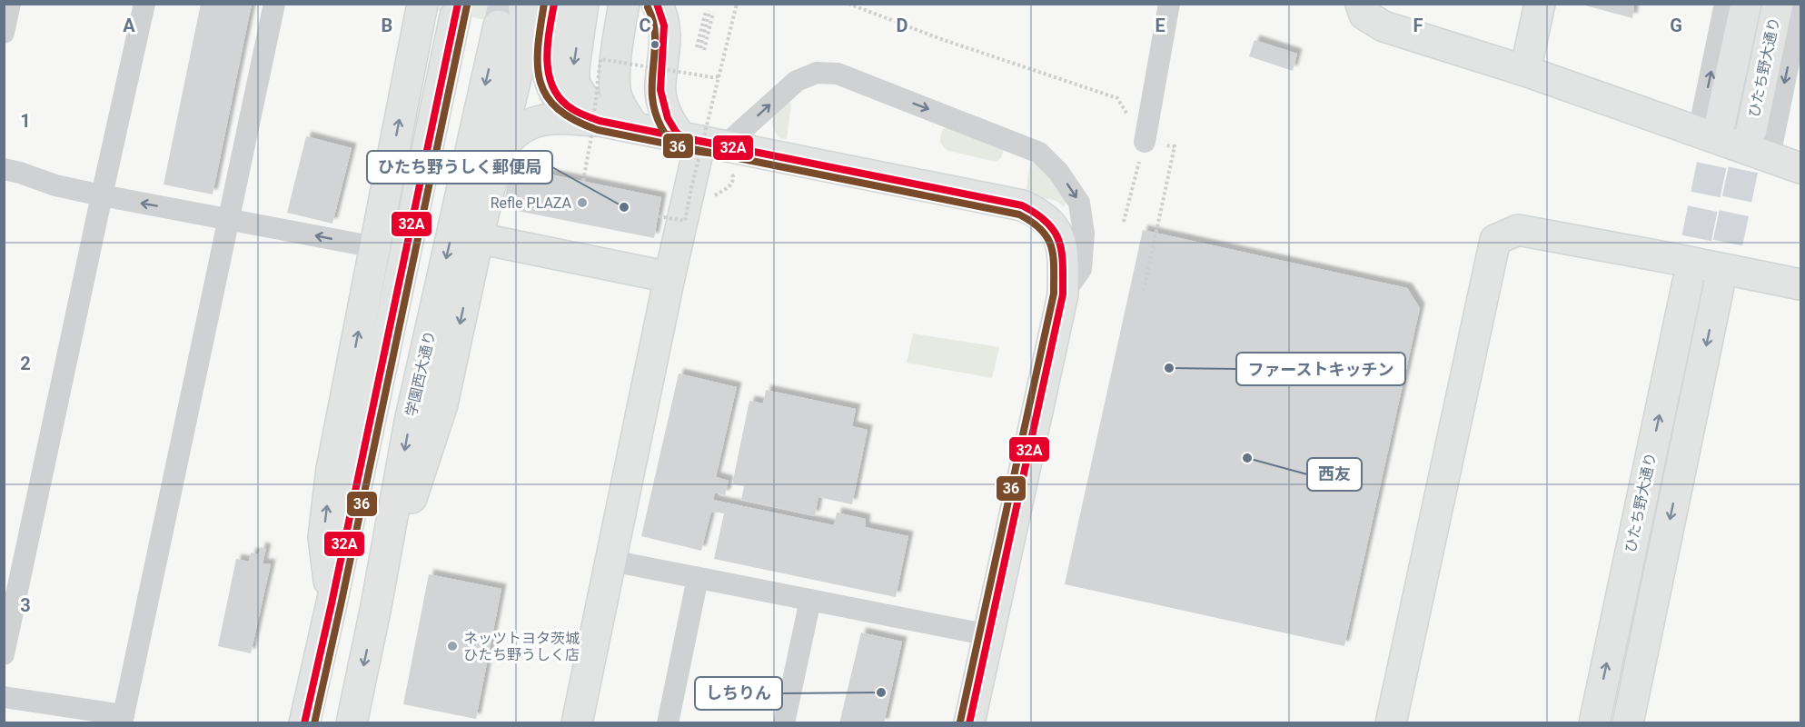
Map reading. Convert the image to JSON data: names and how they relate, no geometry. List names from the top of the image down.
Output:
{
  "streets": {
    "street": ["ひたち野大通り", "学園西大通り"]
  },
  "places": [
    "Refle PLAZA",
    "ひたち野うしく郵便局",
    "ファーストキッチン",
    "西友",
    "ネッツトヨタ茨城 ひたち野うしく店",
    "しちりん"
  ],
  "lines": ["transit line 32A", "transit line 36"],
  "grid": {
    "columns": [
      "A",
      "B",
      "C",
      "D",
      "E",
      "F",
      "G"
    ],
    "rows": ["1", "2", "3"]
  }
}
